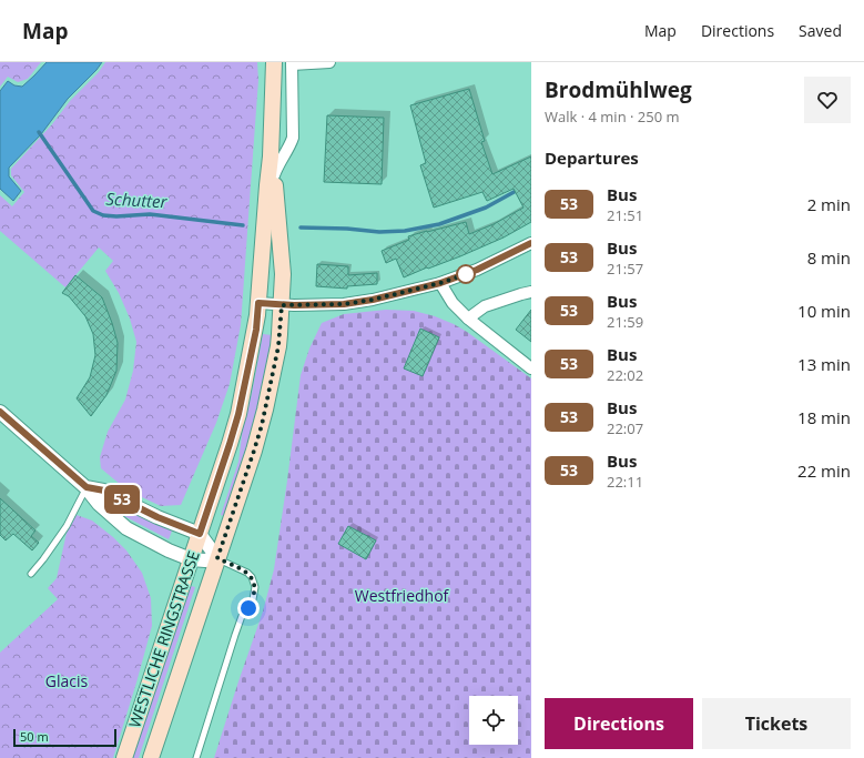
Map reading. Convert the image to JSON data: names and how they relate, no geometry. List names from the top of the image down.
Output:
{
  "streets": {
    "main road": ["WESTLICHE RINGSTRASSE"]
  },
  "water": ["Schutter"],
  "parks": ["Westfriedhof", "Glacis"],
  "lines": ["bus line 53"],
  "scale_bar": "50 m",
  "page": {
    "header": "Map",
    "nav": ["Map", "Directions", "Saved"],
    "on_map": "53",
    "heading": [
      ["Brodmühlweg", "Walk · 4 min · 250 m"],
      "Departures"
    ],
    "list": [
      {
        "mark": "53",
        "name": "Bus",
        "note": "21:51",
        "value": "2 min"
      },
      {
        "mark": "53",
        "name": "Bus",
        "note": "21:57",
        "value": "8 min"
      },
      {
        "mark": "53",
        "name": "Bus",
        "note": "21:59",
        "value": "10 min"
      },
      {
        "mark": "53",
        "name": "Bus",
        "note": "22:02",
        "value": "13 min"
      },
      {
        "mark": "53",
        "name": "Bus",
        "note": "22:07",
        "value": "18 min"
      },
      {
        "mark": "53",
        "name": "Bus",
        "note": "22:11",
        "value": "22 min"
      }
    ],
    "buttons": ["Directions", "Tickets"],
    "scale": "50 m"
  }
}
